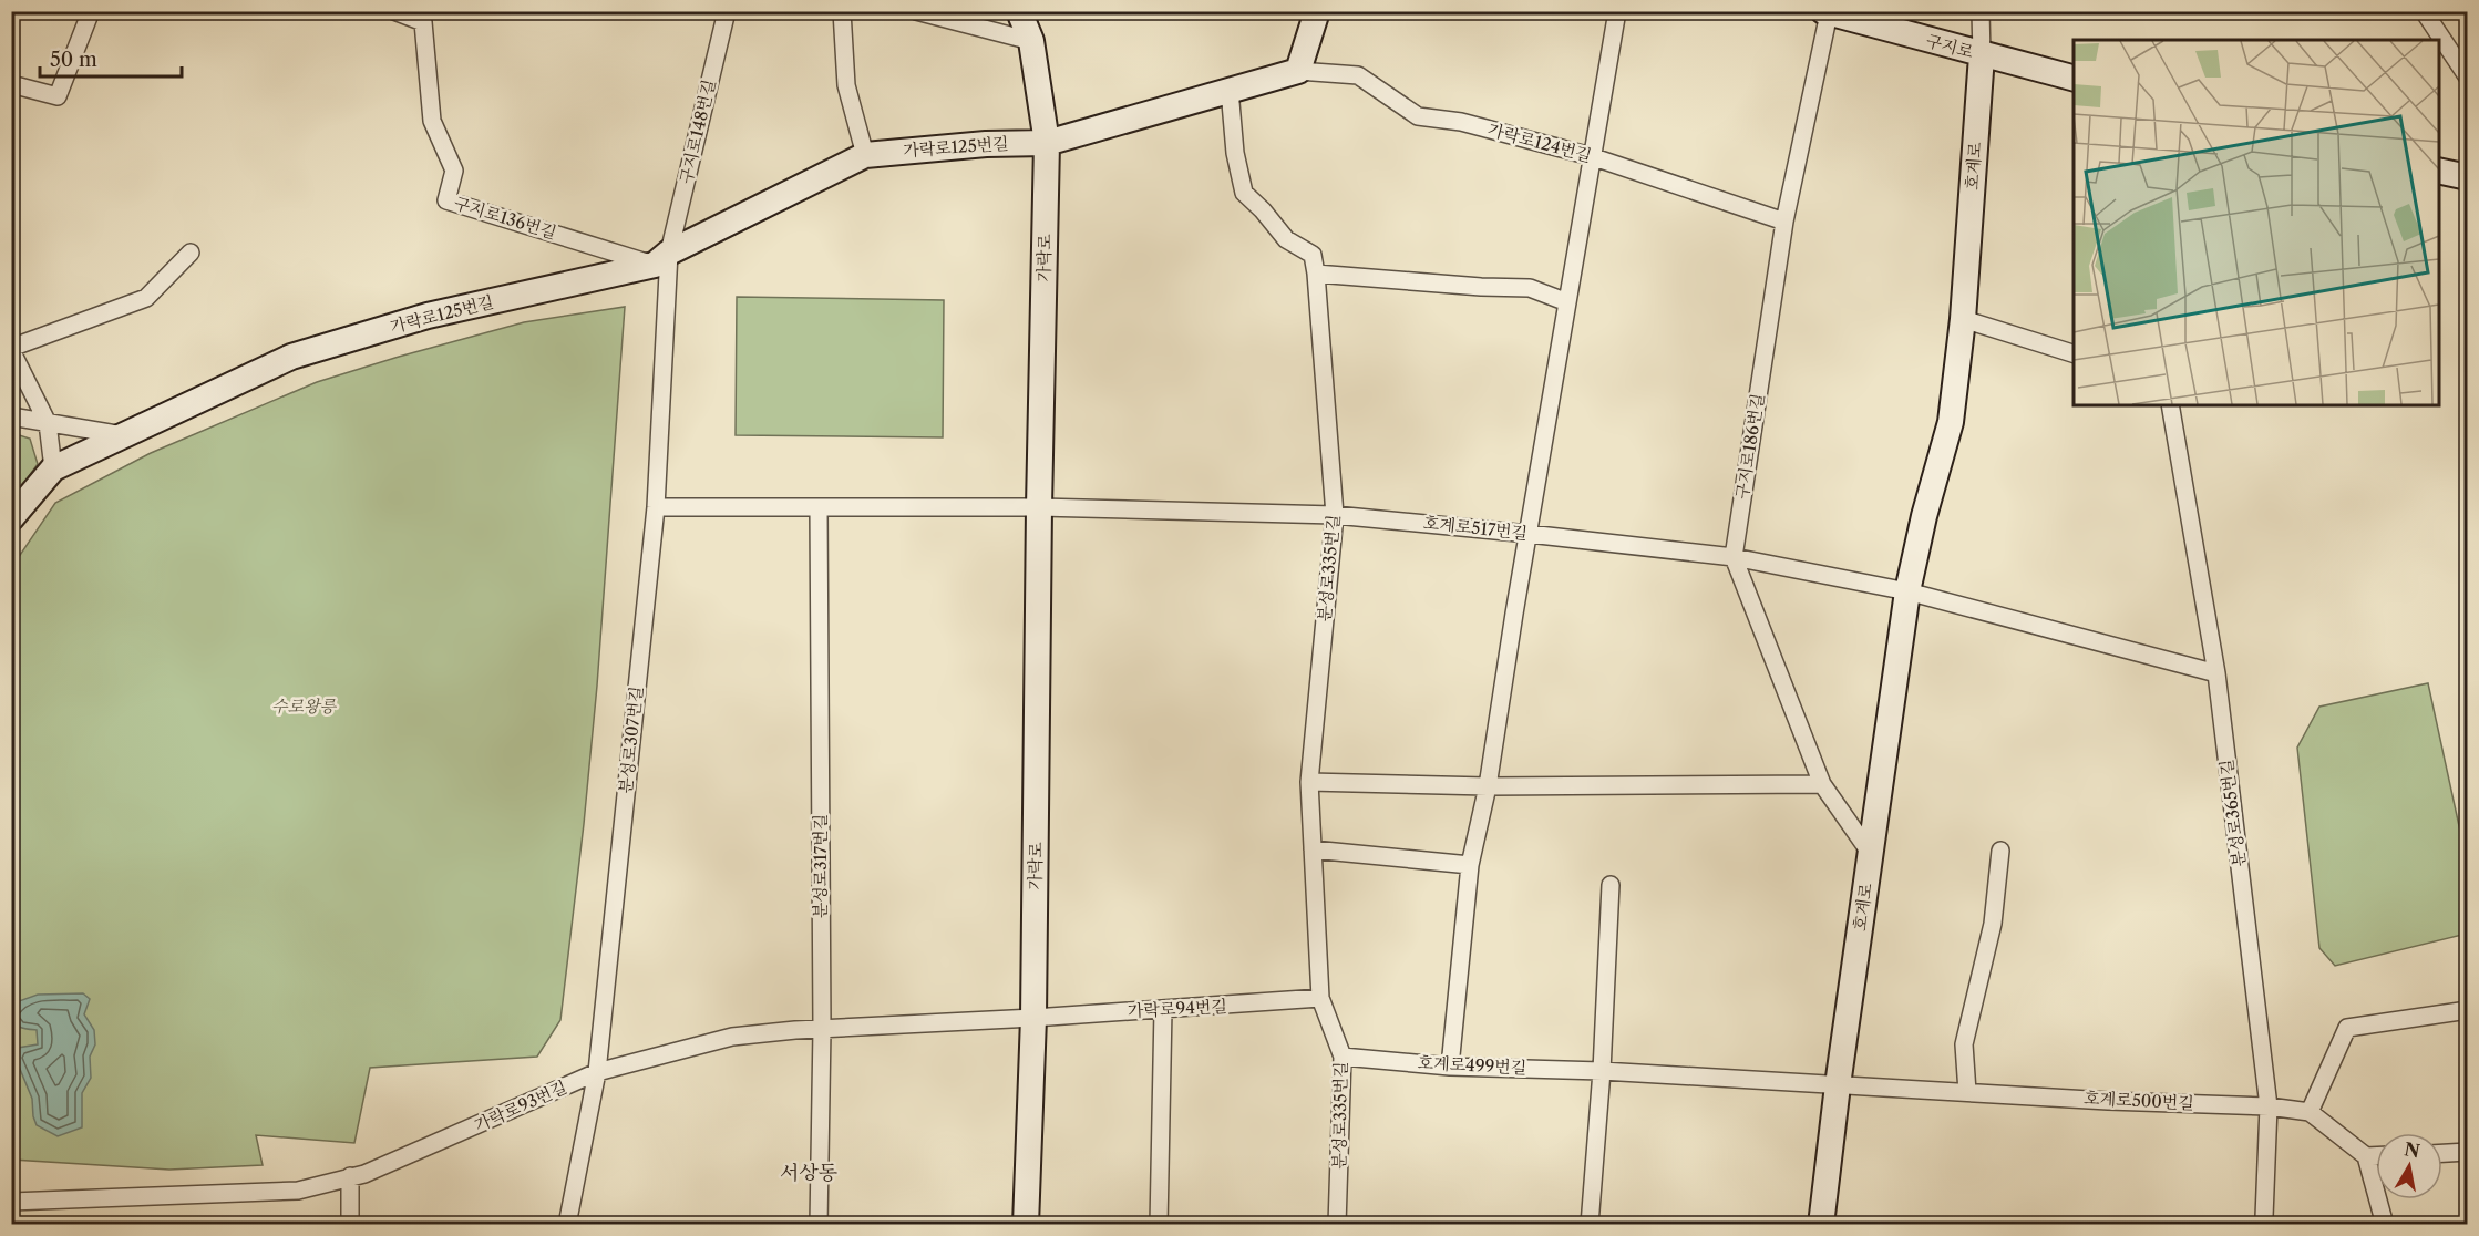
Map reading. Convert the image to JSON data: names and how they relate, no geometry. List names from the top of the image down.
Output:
{
  "streets": {
    "street": [
      "구지로",
      "구지로148번길",
      "가락로124번길",
      "가락로125번길",
      "호계로",
      "구지로136번길",
      "가락로",
      "구지로186번길",
      "호계로517번길",
      "분성로335번길",
      "분성로307번길",
      "분성로365번길",
      "분성로317번길",
      "가락로94번길",
      "호계로499번길",
      "호계로500번길",
      "가락로93번길"
    ]
  },
  "crossings": [
    ["구지로", "호계로"],
    ["구지로", "구지로186번길"],
    ["구지로148번길", "가락로125번길"],
    ["구지로148번길", "구지로136번길"],
    ["구지로148번길", "분성로307번길"],
    ["가락로124번길", "가락로125번길"],
    ["가락로124번길", "가락로"],
    ["가락로124번길", "구지로186번길"],
    ["가락로124번길", "분성로335번길"],
    ["가락로125번길", "구지로136번길"],
    ["가락로125번길", "가락로"],
    ["가락로125번길", "분성로307번길"],
    ["호계로", "구지로186번길"],
    ["호계로", "호계로517번길"],
    ["호계로", "호계로499번길"],
    ["호계로", "호계로500번길"],
    ["구지로136번길", "분성로307번길"],
    ["가락로", "호계로517번길"],
    ["가락로", "가락로94번길"],
    ["가락로", "가락로93번길"],
    ["구지로186번길", "호계로517번길"],
    ["호계로517번길", "분성로335번길"],
    ["분성로335번길", "가락로94번길"],
    ["분성로335번길", "호계로499번길"],
    ["분성로307번길", "가락로93번길"],
    ["분성로365번길", "호계로500번길"],
    ["분성로317번길", "가락로93번길"],
    ["가락로94번길", "가락로93번길"],
    ["호계로499번길", "호계로500번길"]
  ],
  "districts": ["서상동"],
  "parks": ["수로왕릉"],
  "scale_bar": "50 m",
  "north": "top"
}
